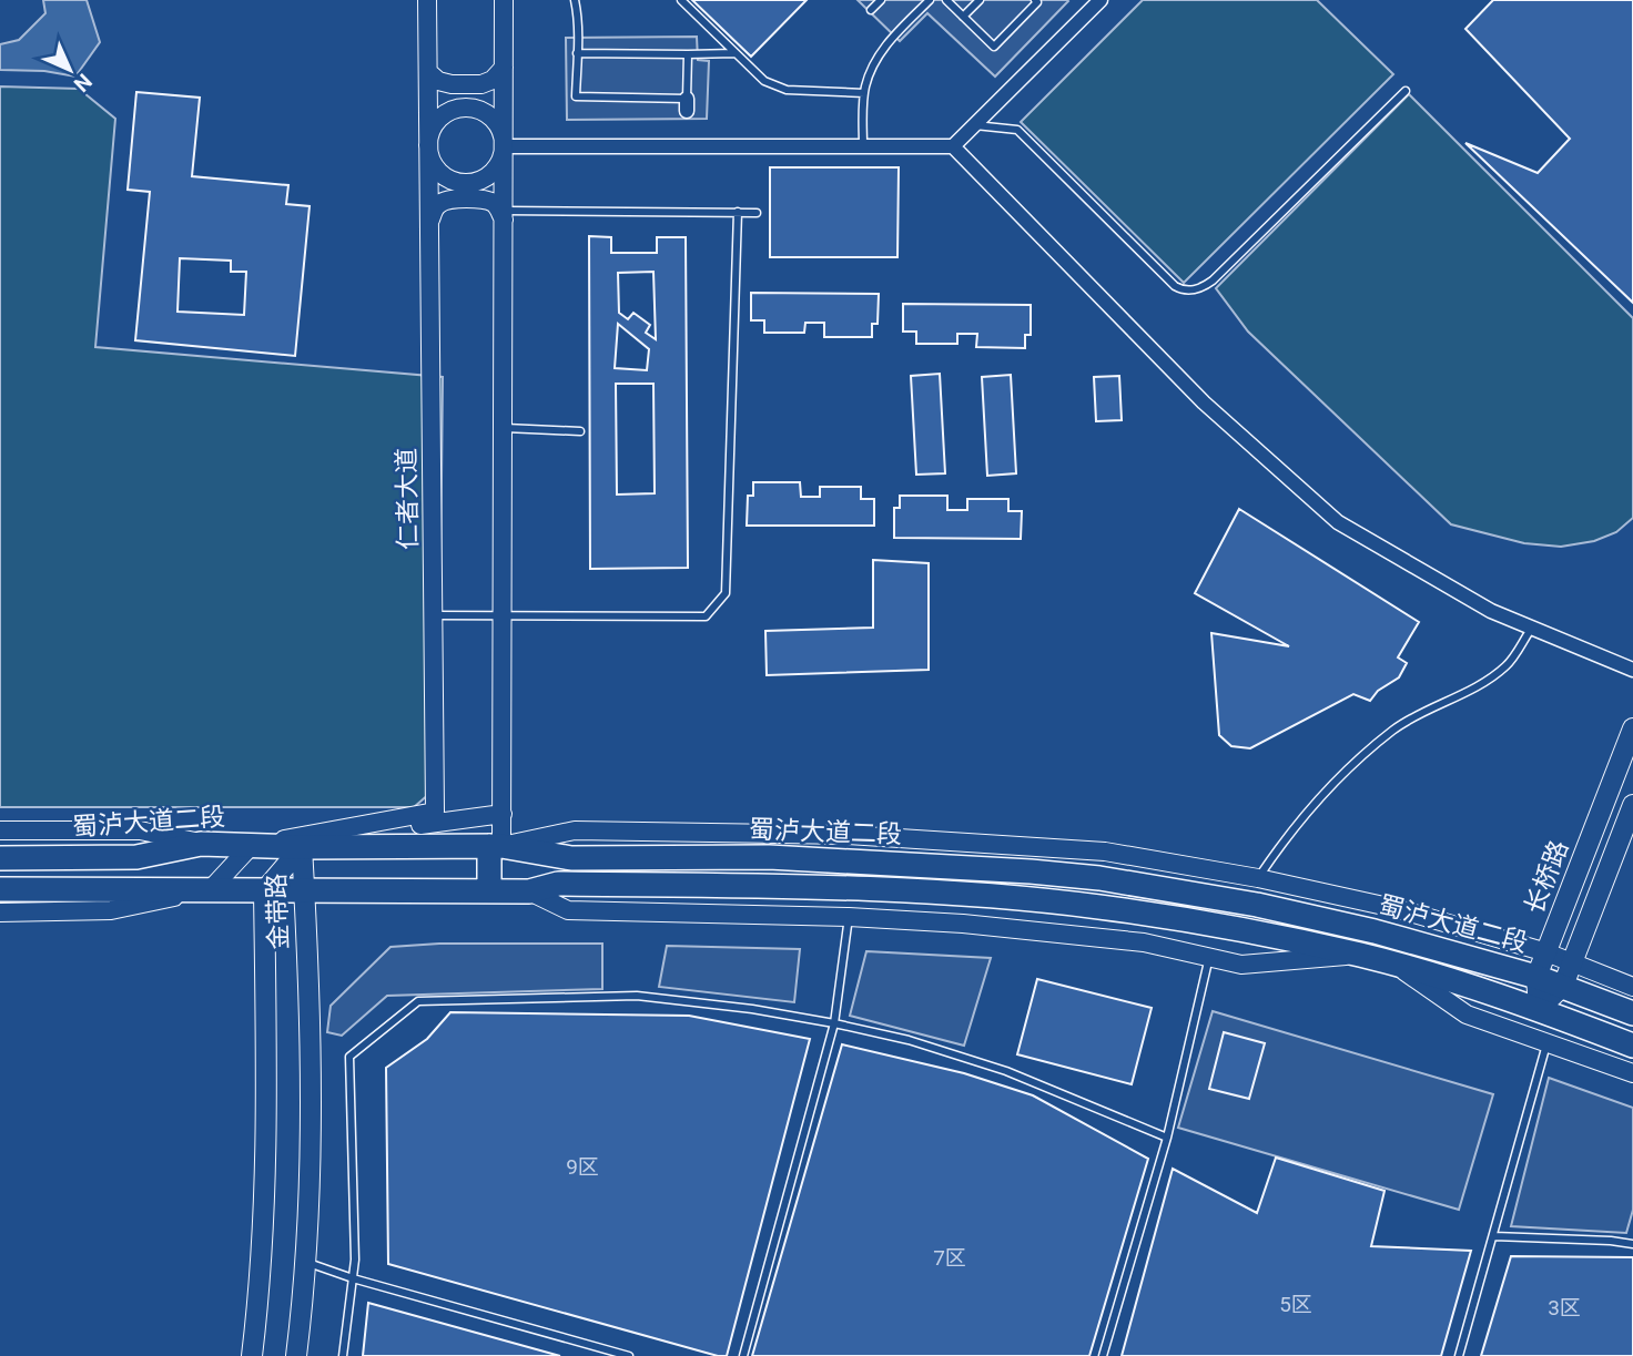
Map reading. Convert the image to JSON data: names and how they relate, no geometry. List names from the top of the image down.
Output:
{
  "streets": {
    "highway": ["蜀泸大道二段"],
    "main road": ["长桥路", "金带路"],
    "street": ["仁者大道"]
  },
  "crossings": [
    ["仁者大道", "蜀泸大道二段"],
    ["蜀泸大道二段", "长桥路"],
    ["蜀泸大道二段", "金带路"]
  ],
  "house_numbers": [
    "9区",
    "7区",
    "5区",
    "3区"
  ],
  "north": "bottom right"
}
